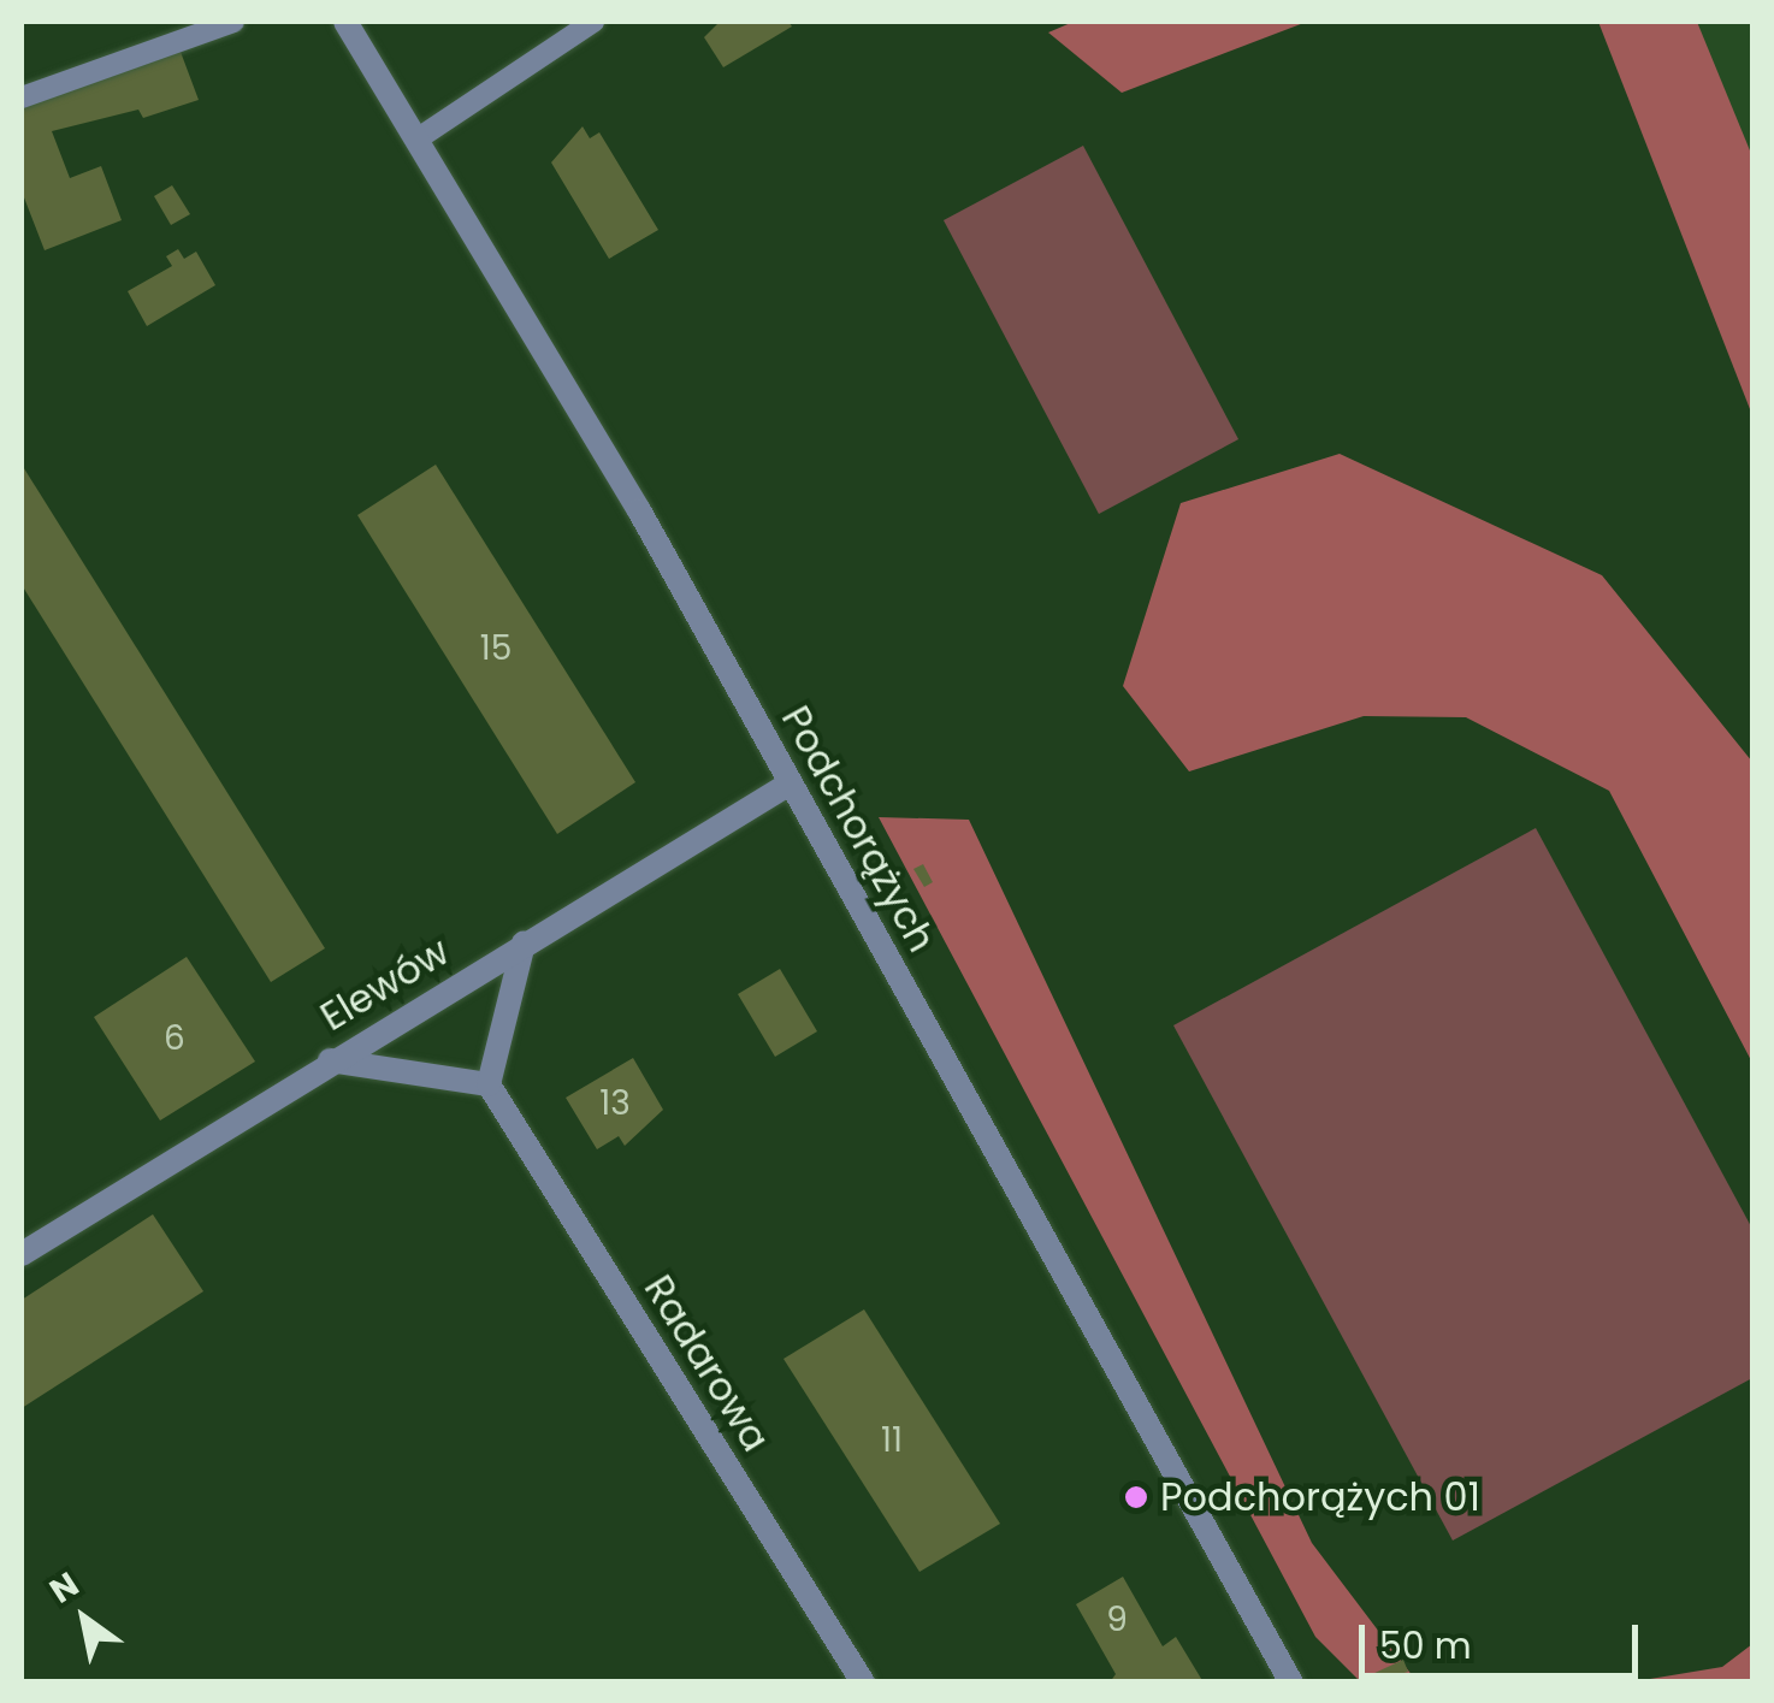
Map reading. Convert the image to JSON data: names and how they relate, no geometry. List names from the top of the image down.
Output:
{
  "streets": {
    "street": ["Podchorążych", "Elewów", "Radarowa"]
  },
  "crossings": [
    ["Podchorążych", "Elewów"]
  ],
  "places": ["Podchorążych 01"],
  "house_numbers": [
    "15",
    "6",
    "13",
    "11",
    "9"
  ],
  "scale_bar": "50 m",
  "north": "top left"
}
